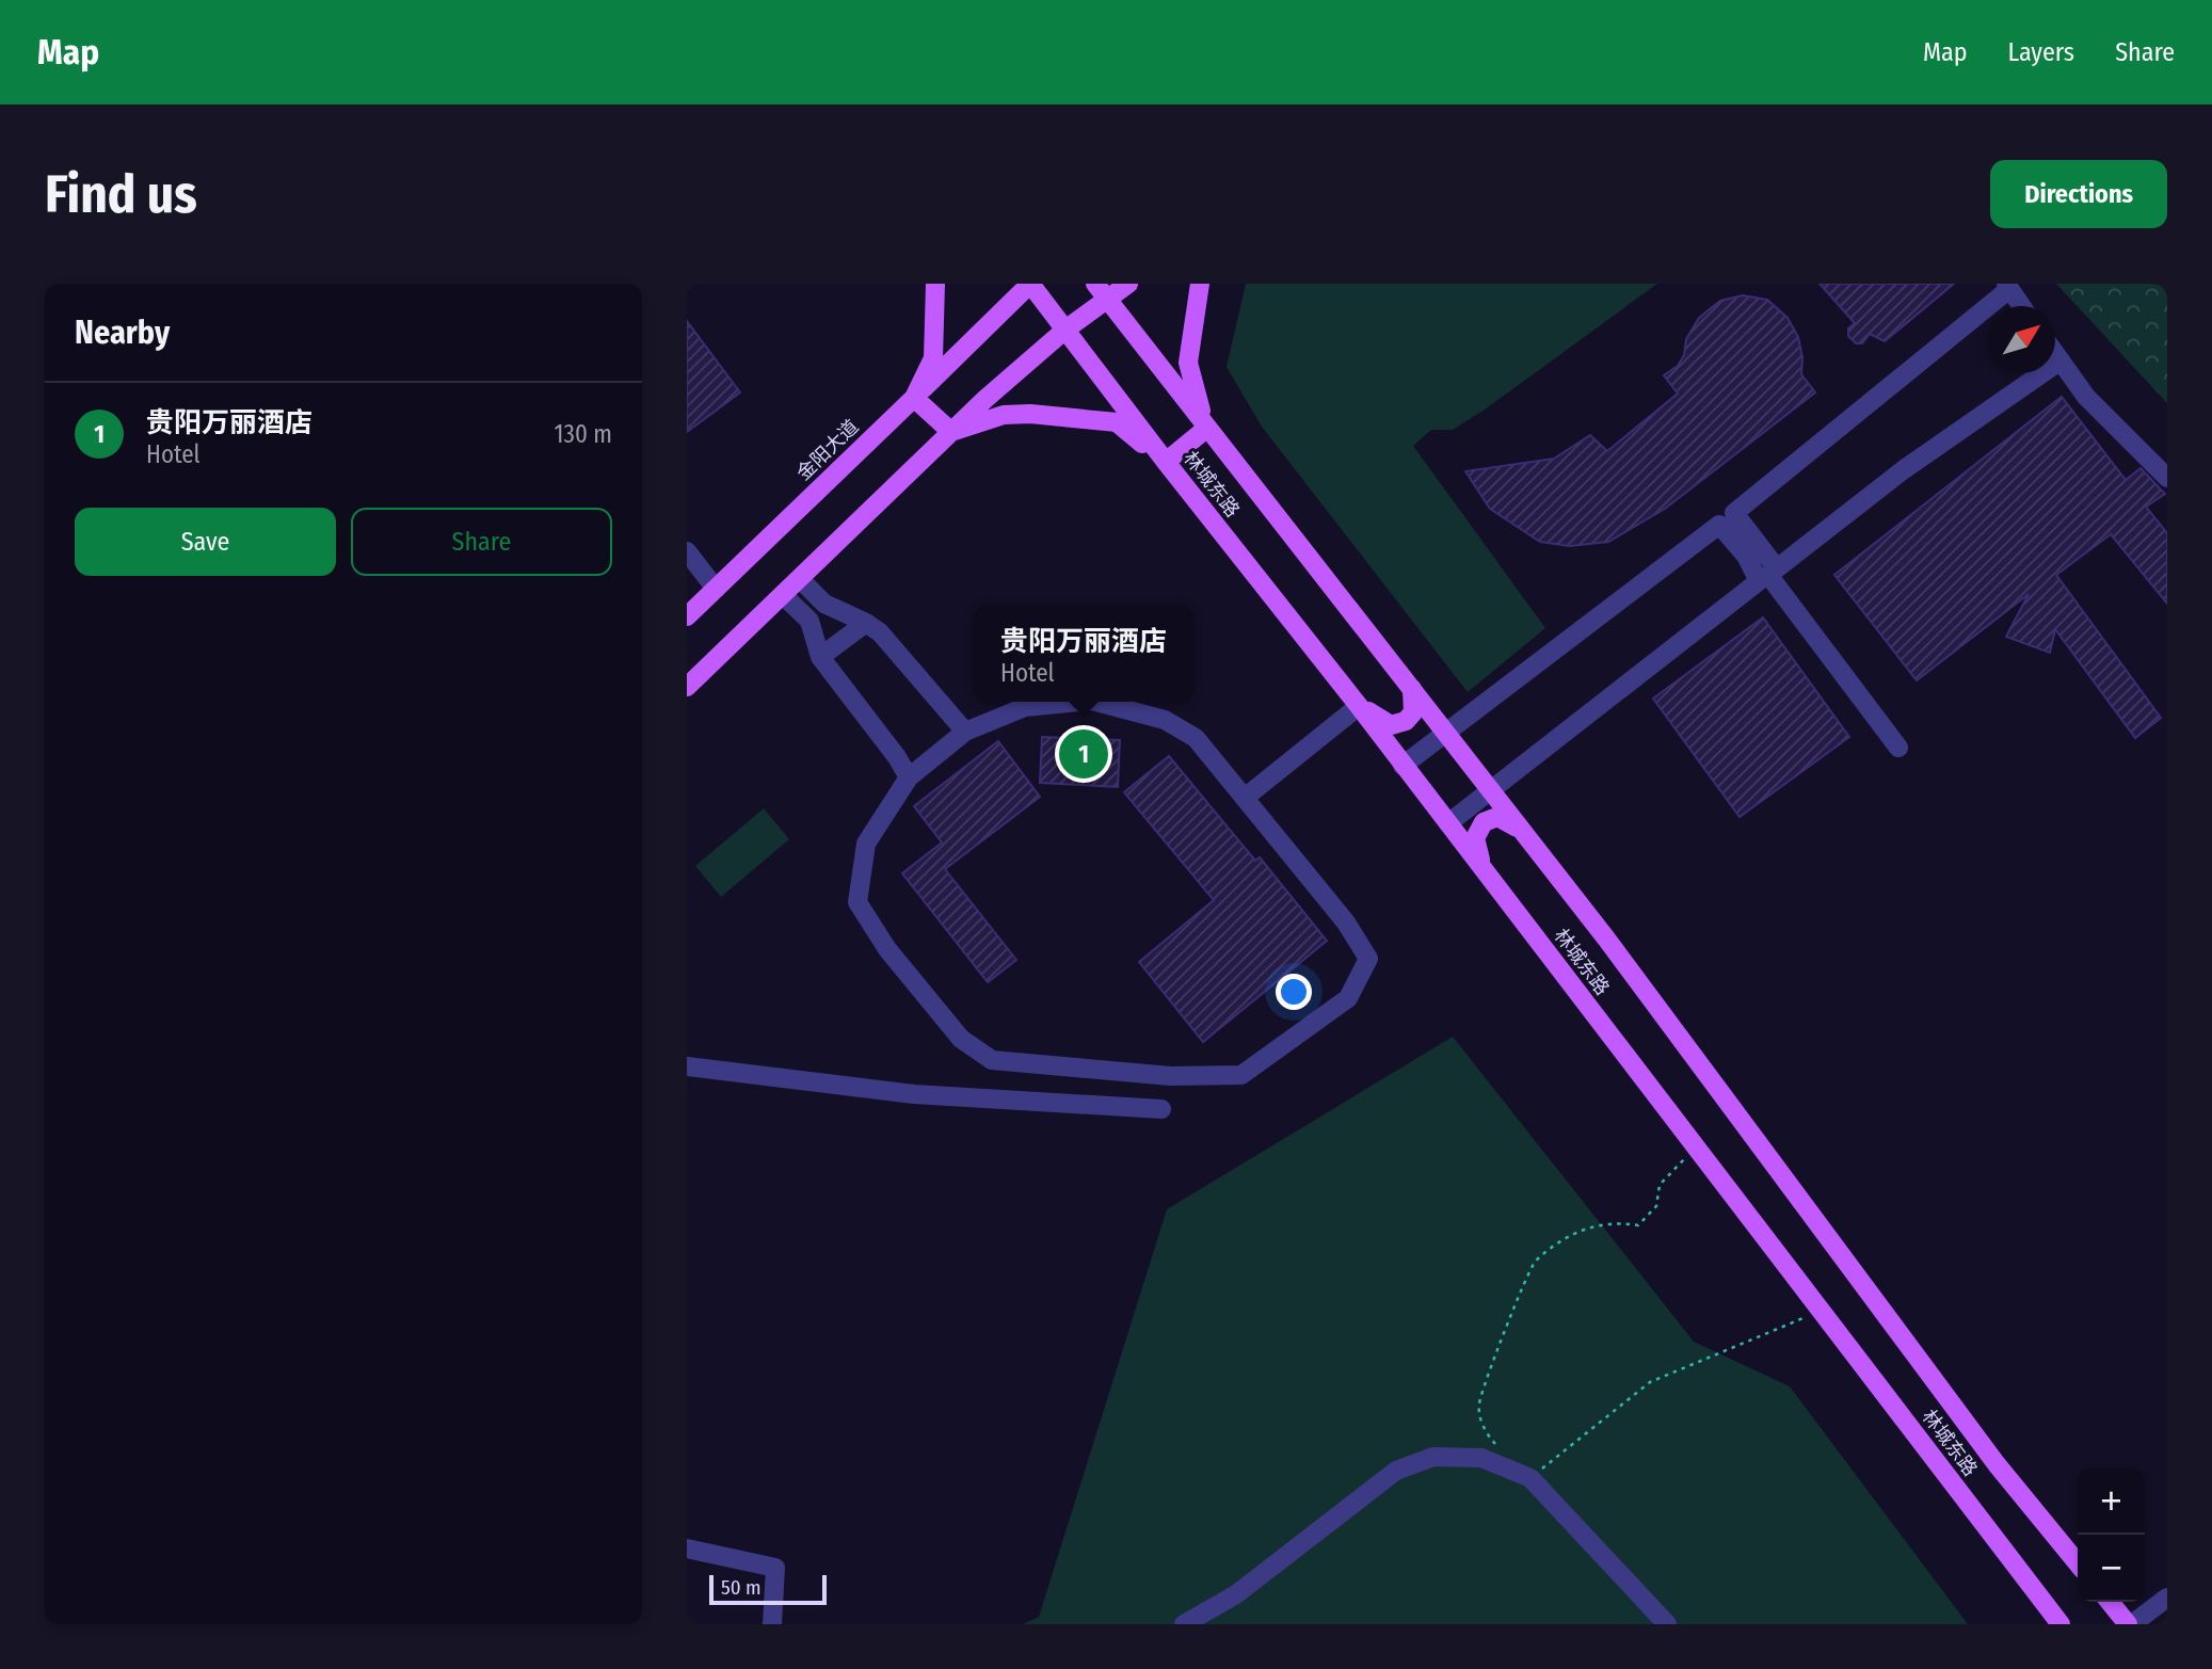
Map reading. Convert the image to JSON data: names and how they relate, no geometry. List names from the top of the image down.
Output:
{
  "streets": {
    "main road": ["金阳大道", "林城东路"]
  },
  "scale_bar": "50 m",
  "north": "top right",
  "page": {
    "header": "Map",
    "nav": ["Map", "Layers", "Share"],
    "buttons": [
      "Directions",
      ["Save", "Share"]
    ],
    "title": "Find us",
    "heading": "Nearby",
    "list": [
      {
        "mark": "1",
        "name": "贵阳万丽酒店",
        "note": "Hotel",
        "value": "130 m"
      }
    ],
    "popup": ["贵阳万丽酒店", "Hotel"],
    "pins": "1",
    "map_buttons": ["+", "−"],
    "scale": "50 m"
  }
}
